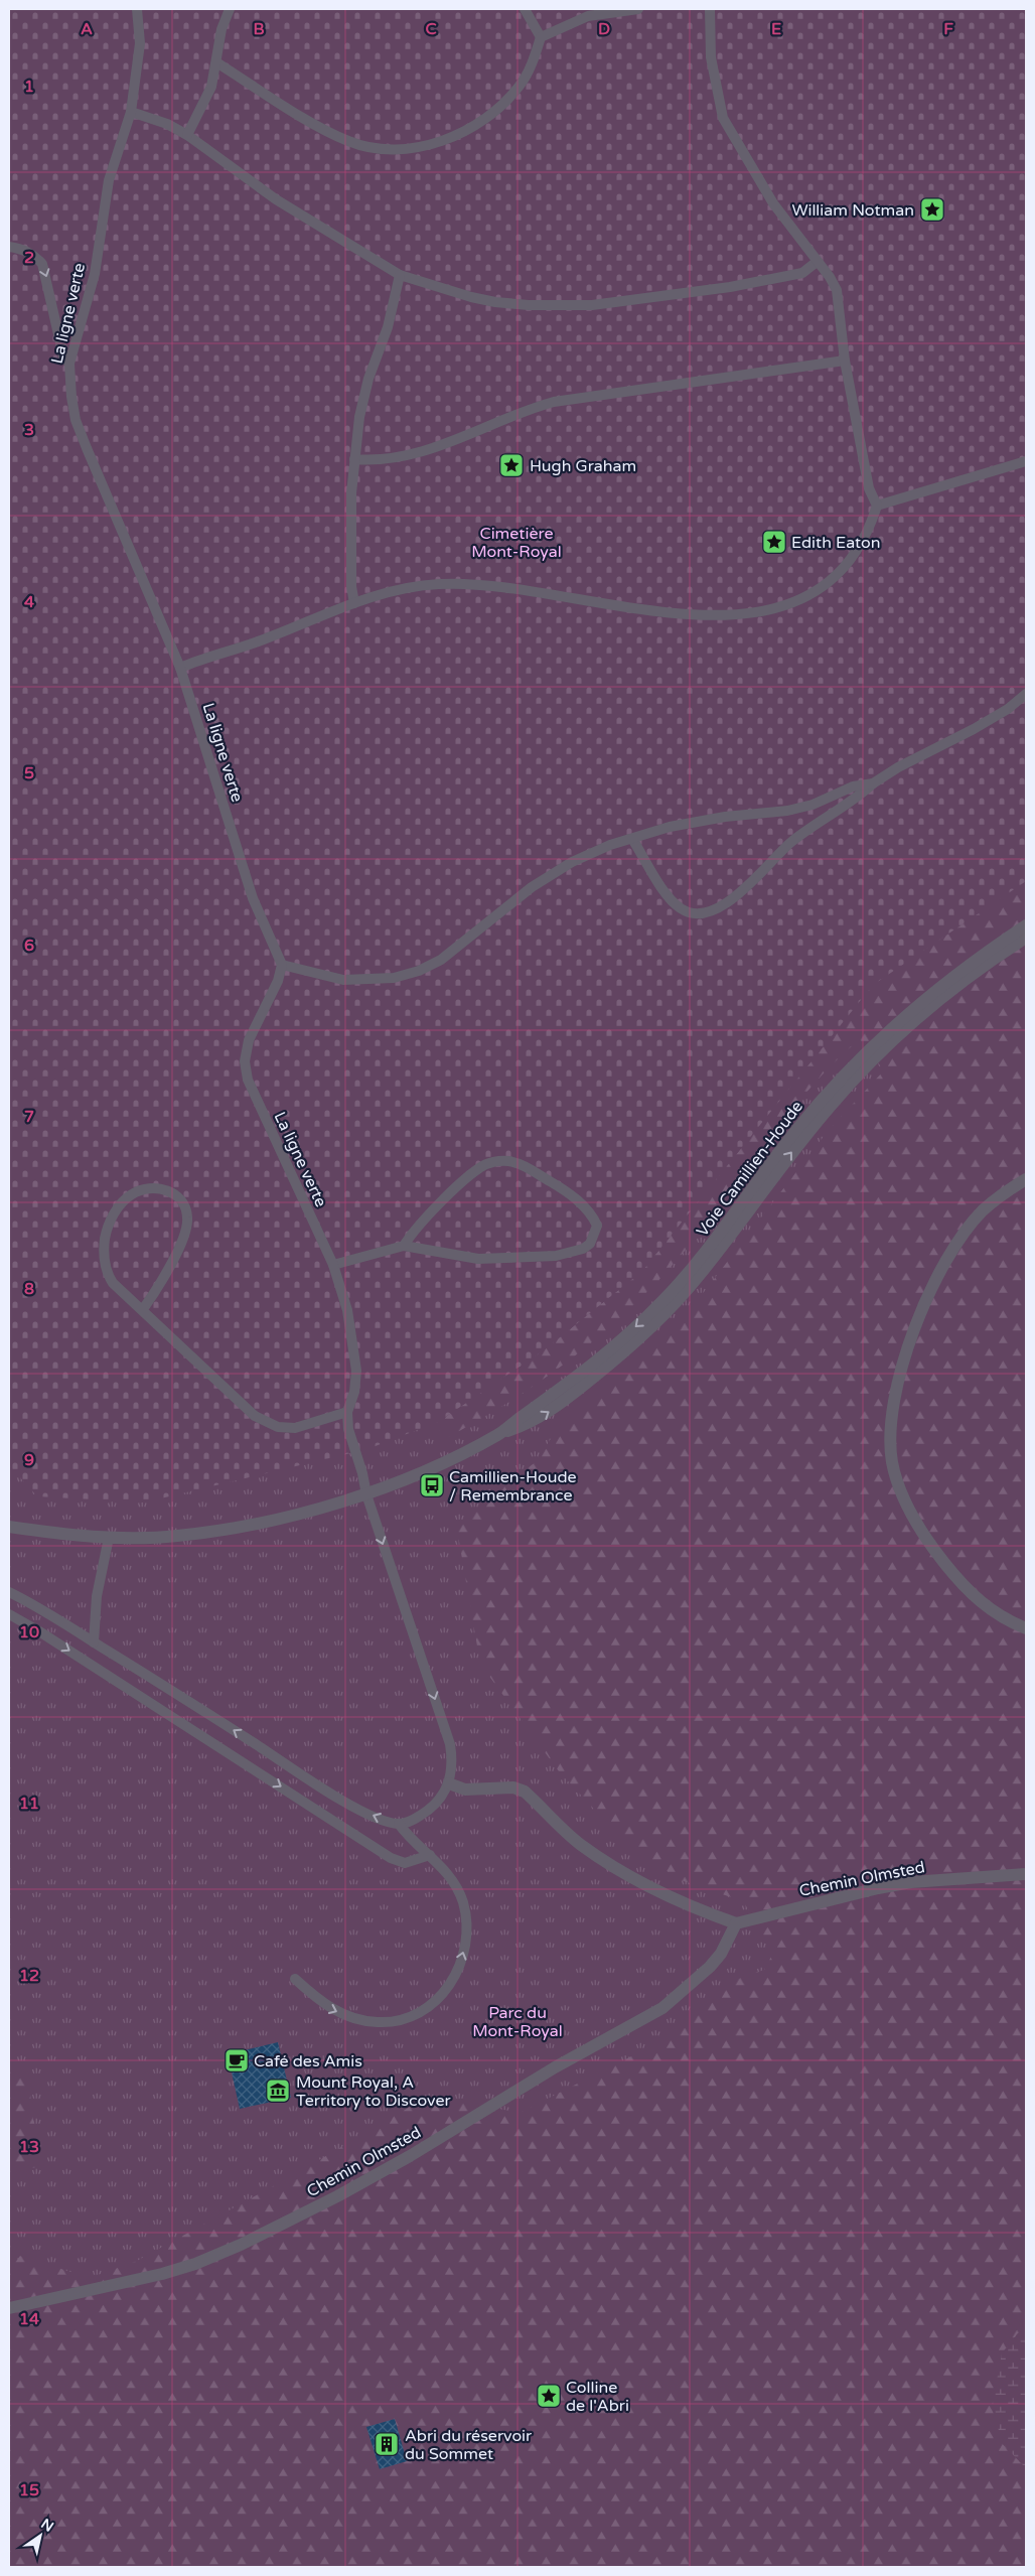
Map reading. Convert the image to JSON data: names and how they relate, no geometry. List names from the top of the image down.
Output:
{
  "streets": {
    "street": ["Voie Camillien-Houde", "Chemin Olmsted"],
    "lane": ["La ligne verte"]
  },
  "crossings": [
    ["La ligne verte", "Voie Camillien-Houde"]
  ],
  "parks": ["Cimetière Mont-Royal", "Parc du Mont-Royal"],
  "places": {
    "place": [
      "William Notman",
      "Hugh Graham",
      "Edith Eaton",
      "Colline de l'Abri"
    ],
    "bus stop": ["Camillien-Houde / Remembrance"],
    "cafe": ["Café des Amis"],
    "museum": ["Mount Royal, A Territory to Discover"],
    "building": ["Abri du réservoir du Sommet"]
  },
  "north": "top right",
  "grid": {
    "columns": [
      "A",
      "B",
      "C",
      "D",
      "E",
      "F"
    ],
    "rows": [
      "1",
      "2",
      "3",
      "4",
      "5",
      "6",
      "7",
      "8",
      "9",
      "10",
      "11",
      "12",
      "13",
      "14",
      "15"
    ]
  }
}
